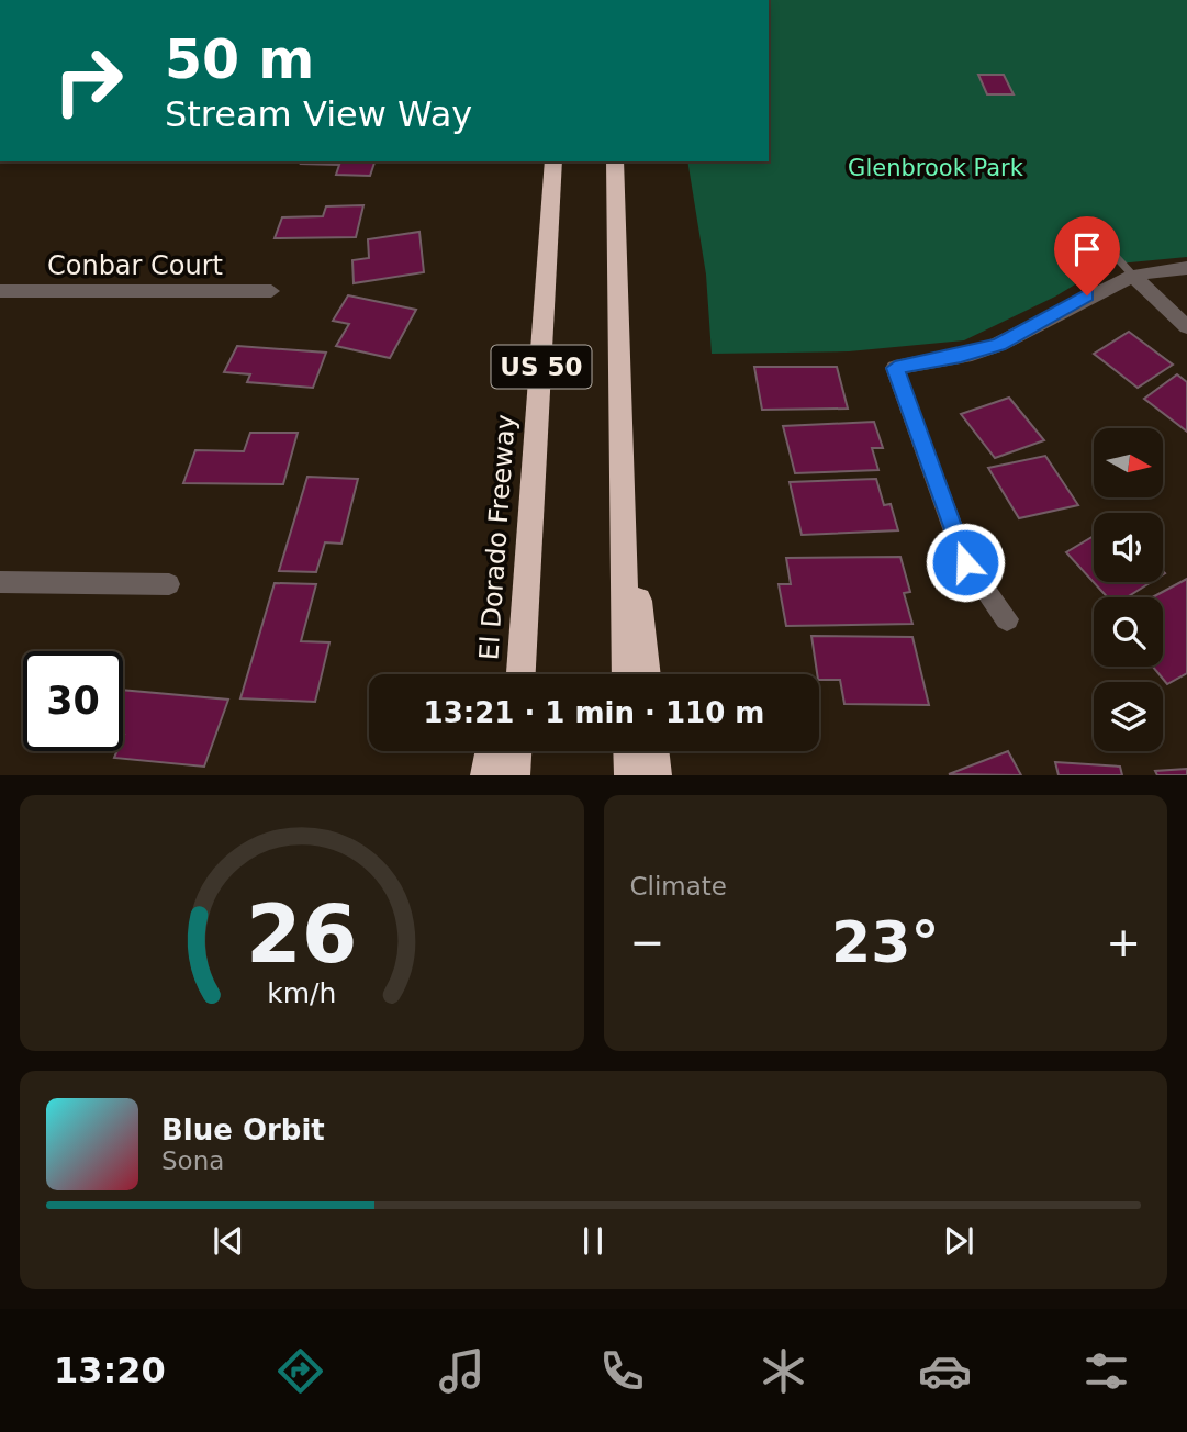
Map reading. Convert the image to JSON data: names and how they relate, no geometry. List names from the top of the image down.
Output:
{
  "streets": {
    "highway": ["US 50", "El Dorado Freeway"],
    "street": ["Conbar Court"]
  },
  "parks": ["Glenbrook Park"],
  "north": "right",
  "page": {
    "turn": ["50 m", "Stream View Way"],
    "limit": "30",
    "trip": "13:21 · 1 min · 110 m",
    "tile": "Climate",
    "heat": ["−", "23°", "+"],
    "song": ["Blue Orbit", "Sona"],
    "tabs": "13:20",
    "gauge": ["26", "km/h"]
  }
}
